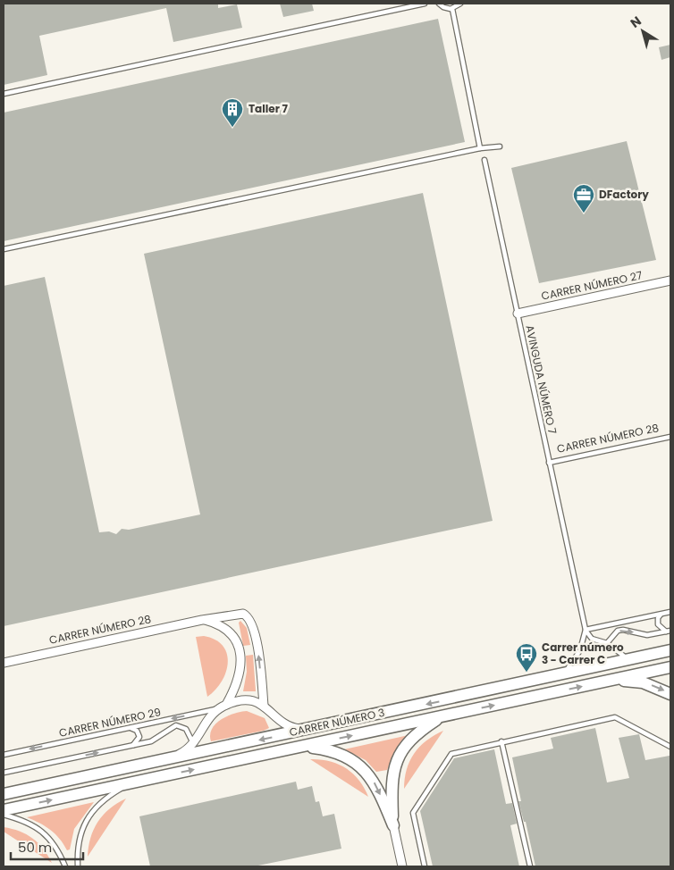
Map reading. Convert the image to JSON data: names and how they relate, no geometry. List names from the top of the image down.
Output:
{
  "streets": {
    "main road": ["CARRER NÚMERO 3"],
    "street": ["CARRER NÚMERO 27", "CARRER NÚMERO 28"],
    "lane": ["AVINGUDA NÚMERO 7", "CARRER NÚMERO 29"]
  },
  "crossings": [
    ["CARRER NÚMERO 27", "AVINGUDA NÚMERO 7"],
    ["AVINGUDA NÚMERO 7", "CARRER NÚMERO 28"],
    ["AVINGUDA NÚMERO 7", "CARRER NÚMERO 3"]
  ],
  "places": {
    "building": ["Taller 7"],
    "office": ["DFactory"],
    "bus stop": ["Carrer número 3 - Carrer C"]
  },
  "scale_bar": "50 m",
  "north": "top left"
}
